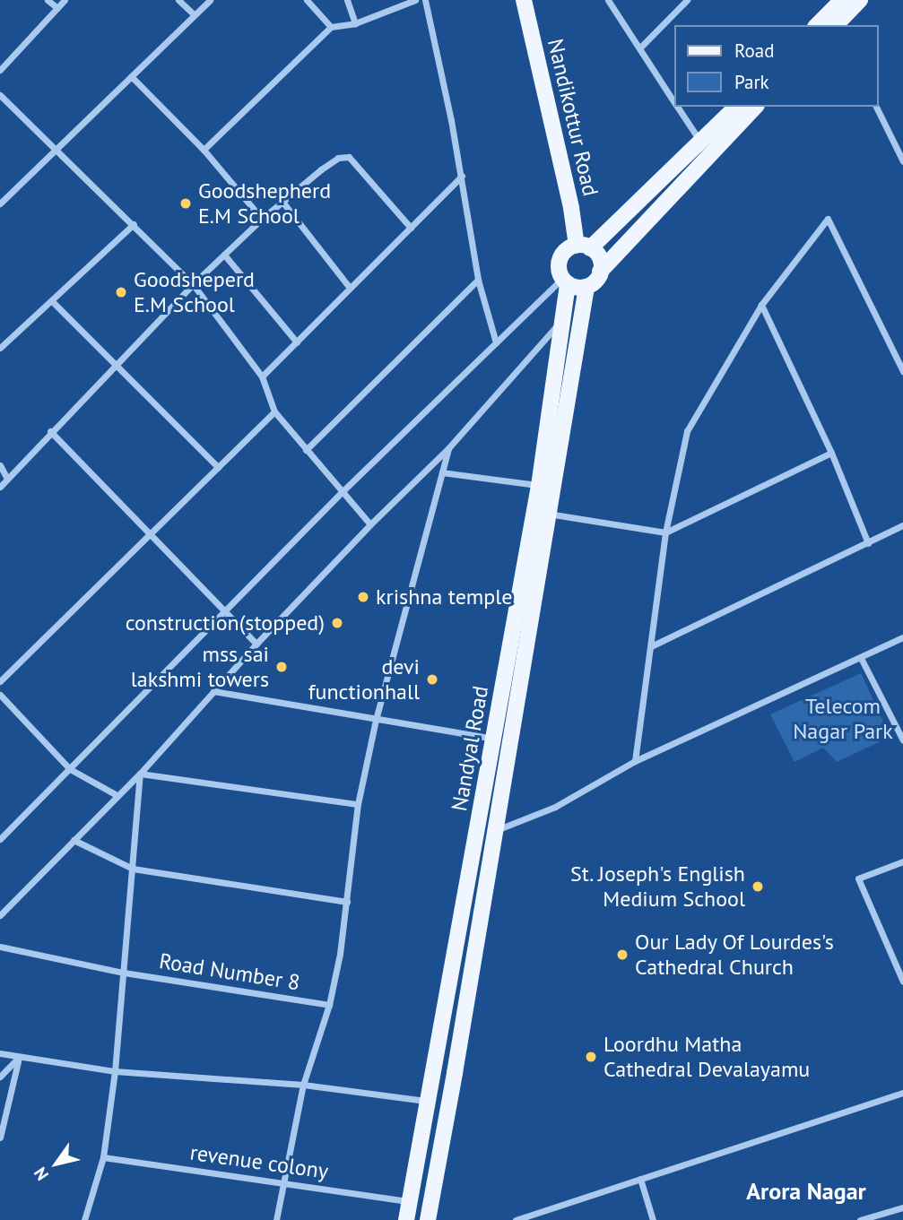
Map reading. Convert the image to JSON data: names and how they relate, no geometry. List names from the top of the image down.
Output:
{
  "streets": {
    "main road": ["Nandikottur Road", "Nandyal Road"],
    "street": ["Road Number 8", "revenue colony"]
  },
  "crossings": [
    ["Nandikottur Road", "Nandyal Road"],
    ["Nandyal Road", "revenue colony"]
  ],
  "districts": ["Arora Nagar"],
  "parks": ["Telecom Nagar Park"],
  "places": [
    "Goodshepherd E.M School",
    "Goodsheperd E.M School",
    "krishna temple",
    "construction(stopped)",
    "mss sai lakshmi towers",
    "devi functionhall",
    "St. Joseph's English Medium School",
    "Our Lady Of Lourdes's Cathedral Church",
    "Loordhu Matha Cathedral Devalayamu"
  ],
  "legend": ["Road", "Park"],
  "north": "bottom left"
}
